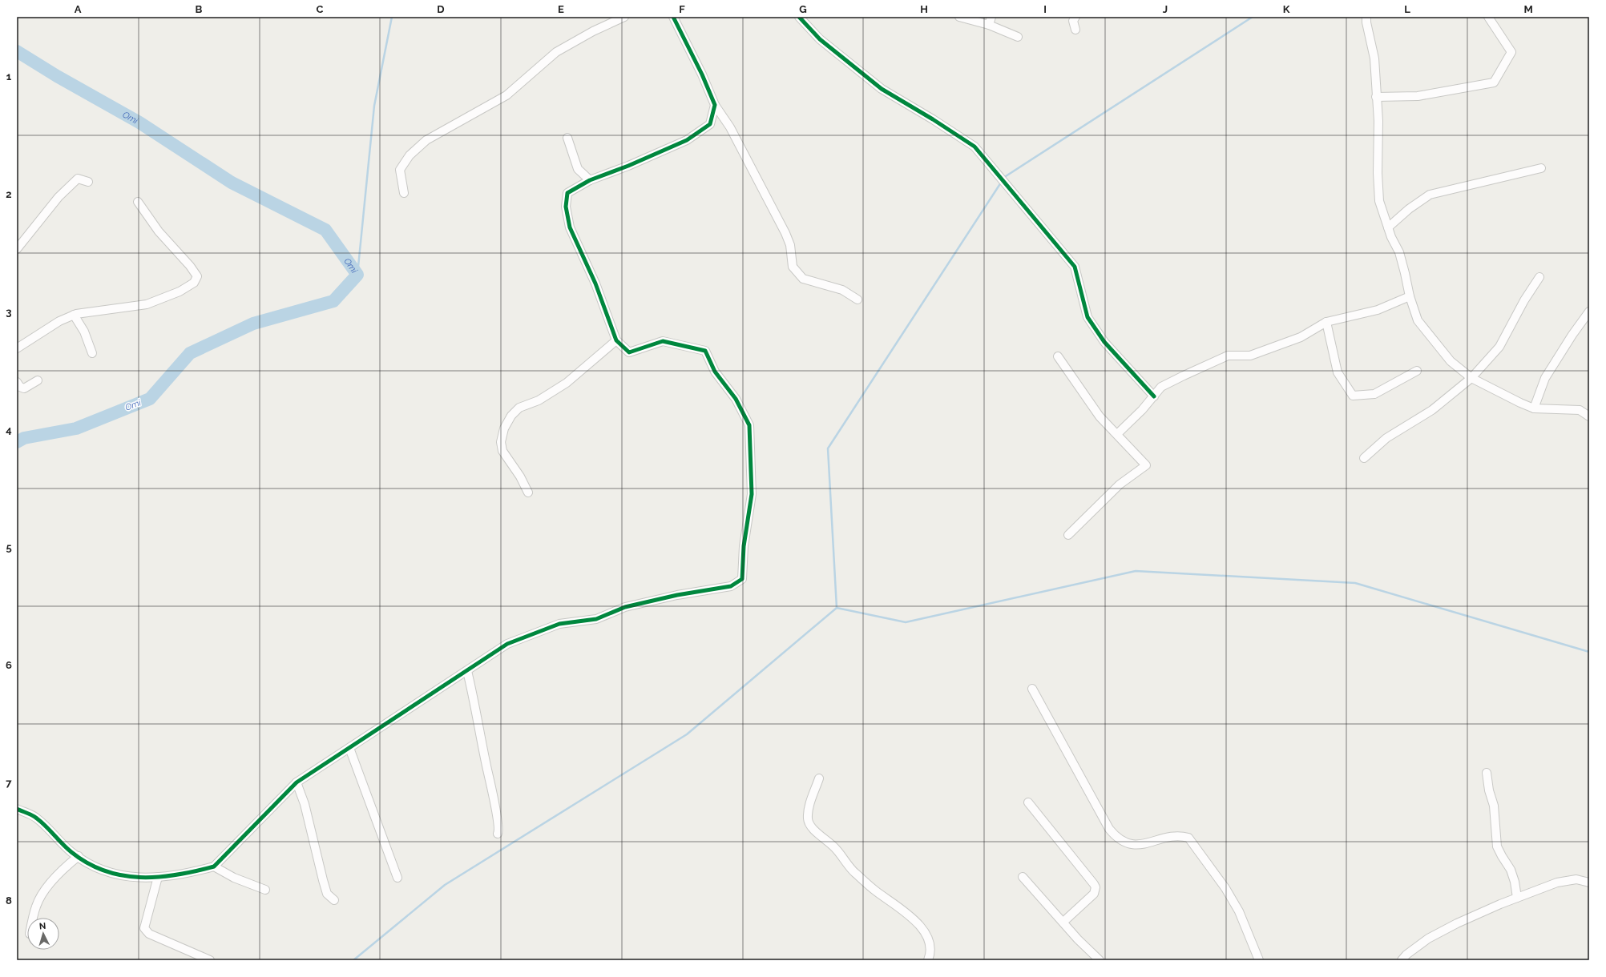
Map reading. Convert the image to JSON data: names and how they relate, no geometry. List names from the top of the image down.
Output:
{
  "water": ["Omi"],
  "north": "top",
  "grid": {
    "columns": [
      "A",
      "B",
      "C",
      "D",
      "E",
      "F",
      "G",
      "H",
      "I",
      "J",
      "K",
      "L",
      "M"
    ],
    "rows": [
      "1",
      "2",
      "3",
      "4",
      "5",
      "6",
      "7",
      "8"
    ]
  }
}
